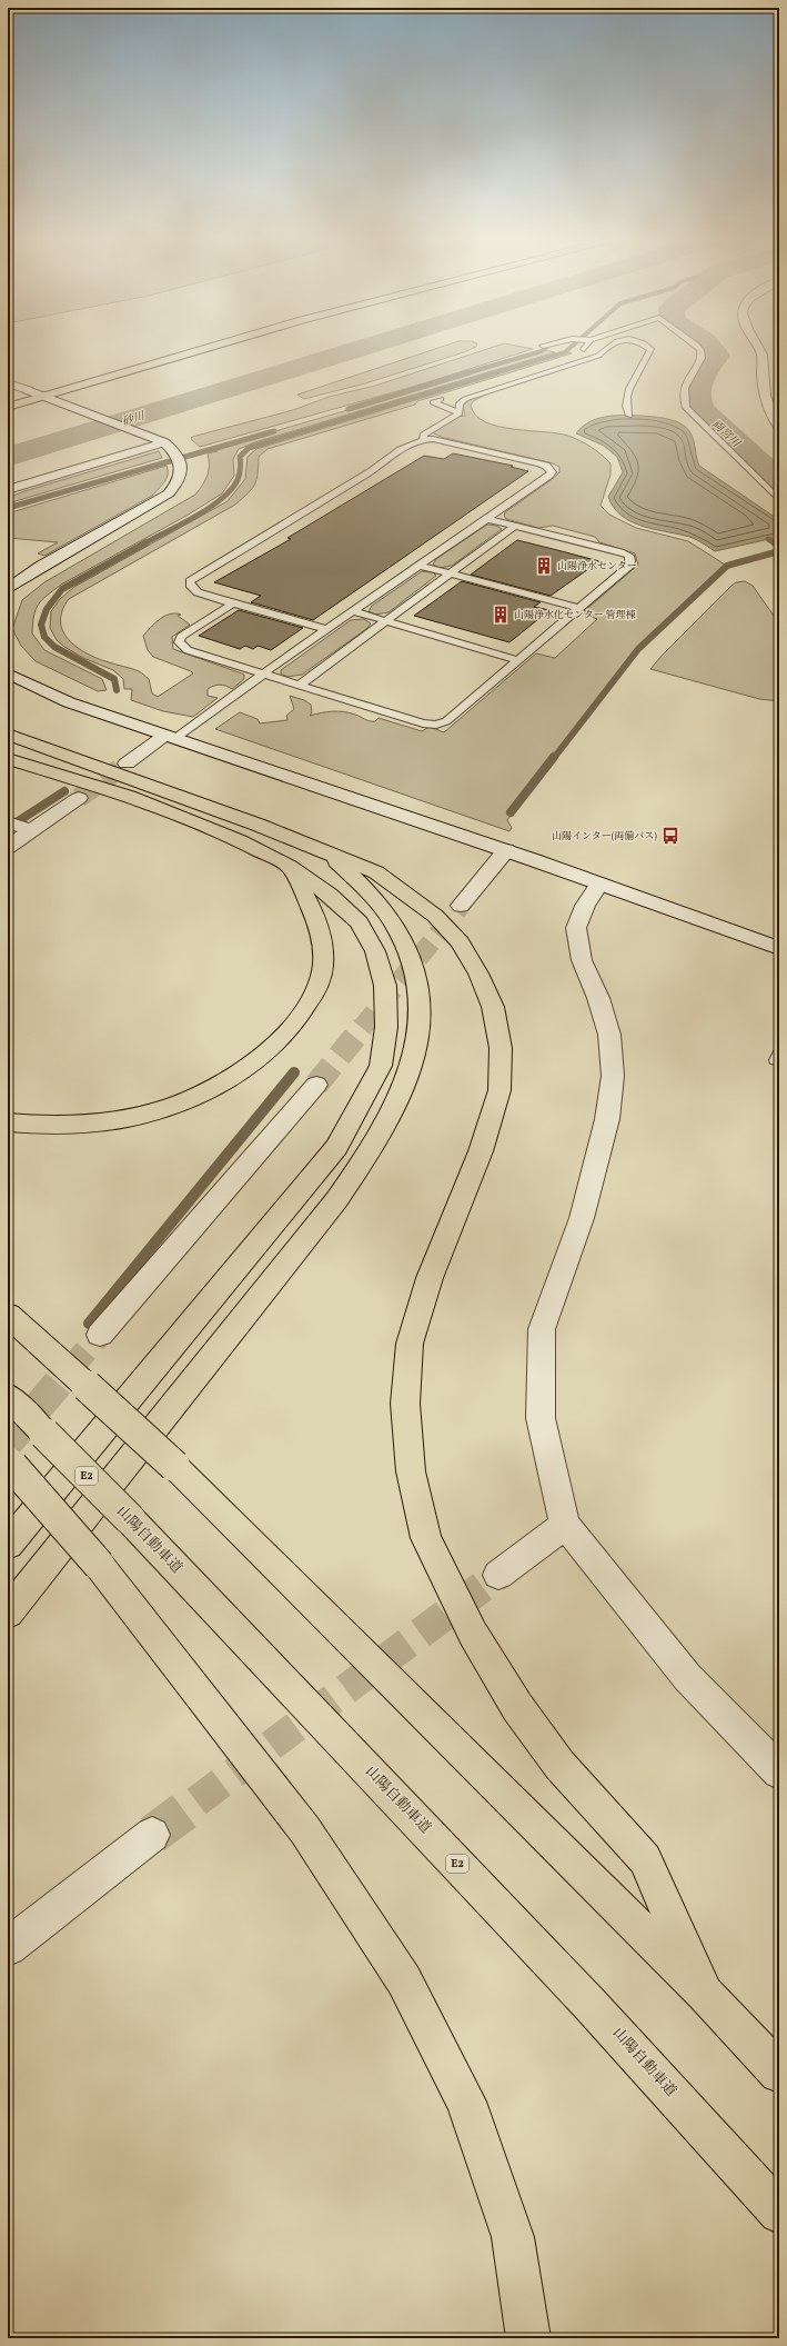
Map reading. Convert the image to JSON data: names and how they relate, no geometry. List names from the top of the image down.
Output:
{
  "streets": {
    "main road": ["E2", "山陽自動車道"]
  },
  "water": ["砂川", "両宮川"],
  "places": {
    "building": ["山陽浄水センター", "山陽浄水化センター 管理棟"],
    "bus stop": ["山陽インター(両備バス)"]
  }
}
